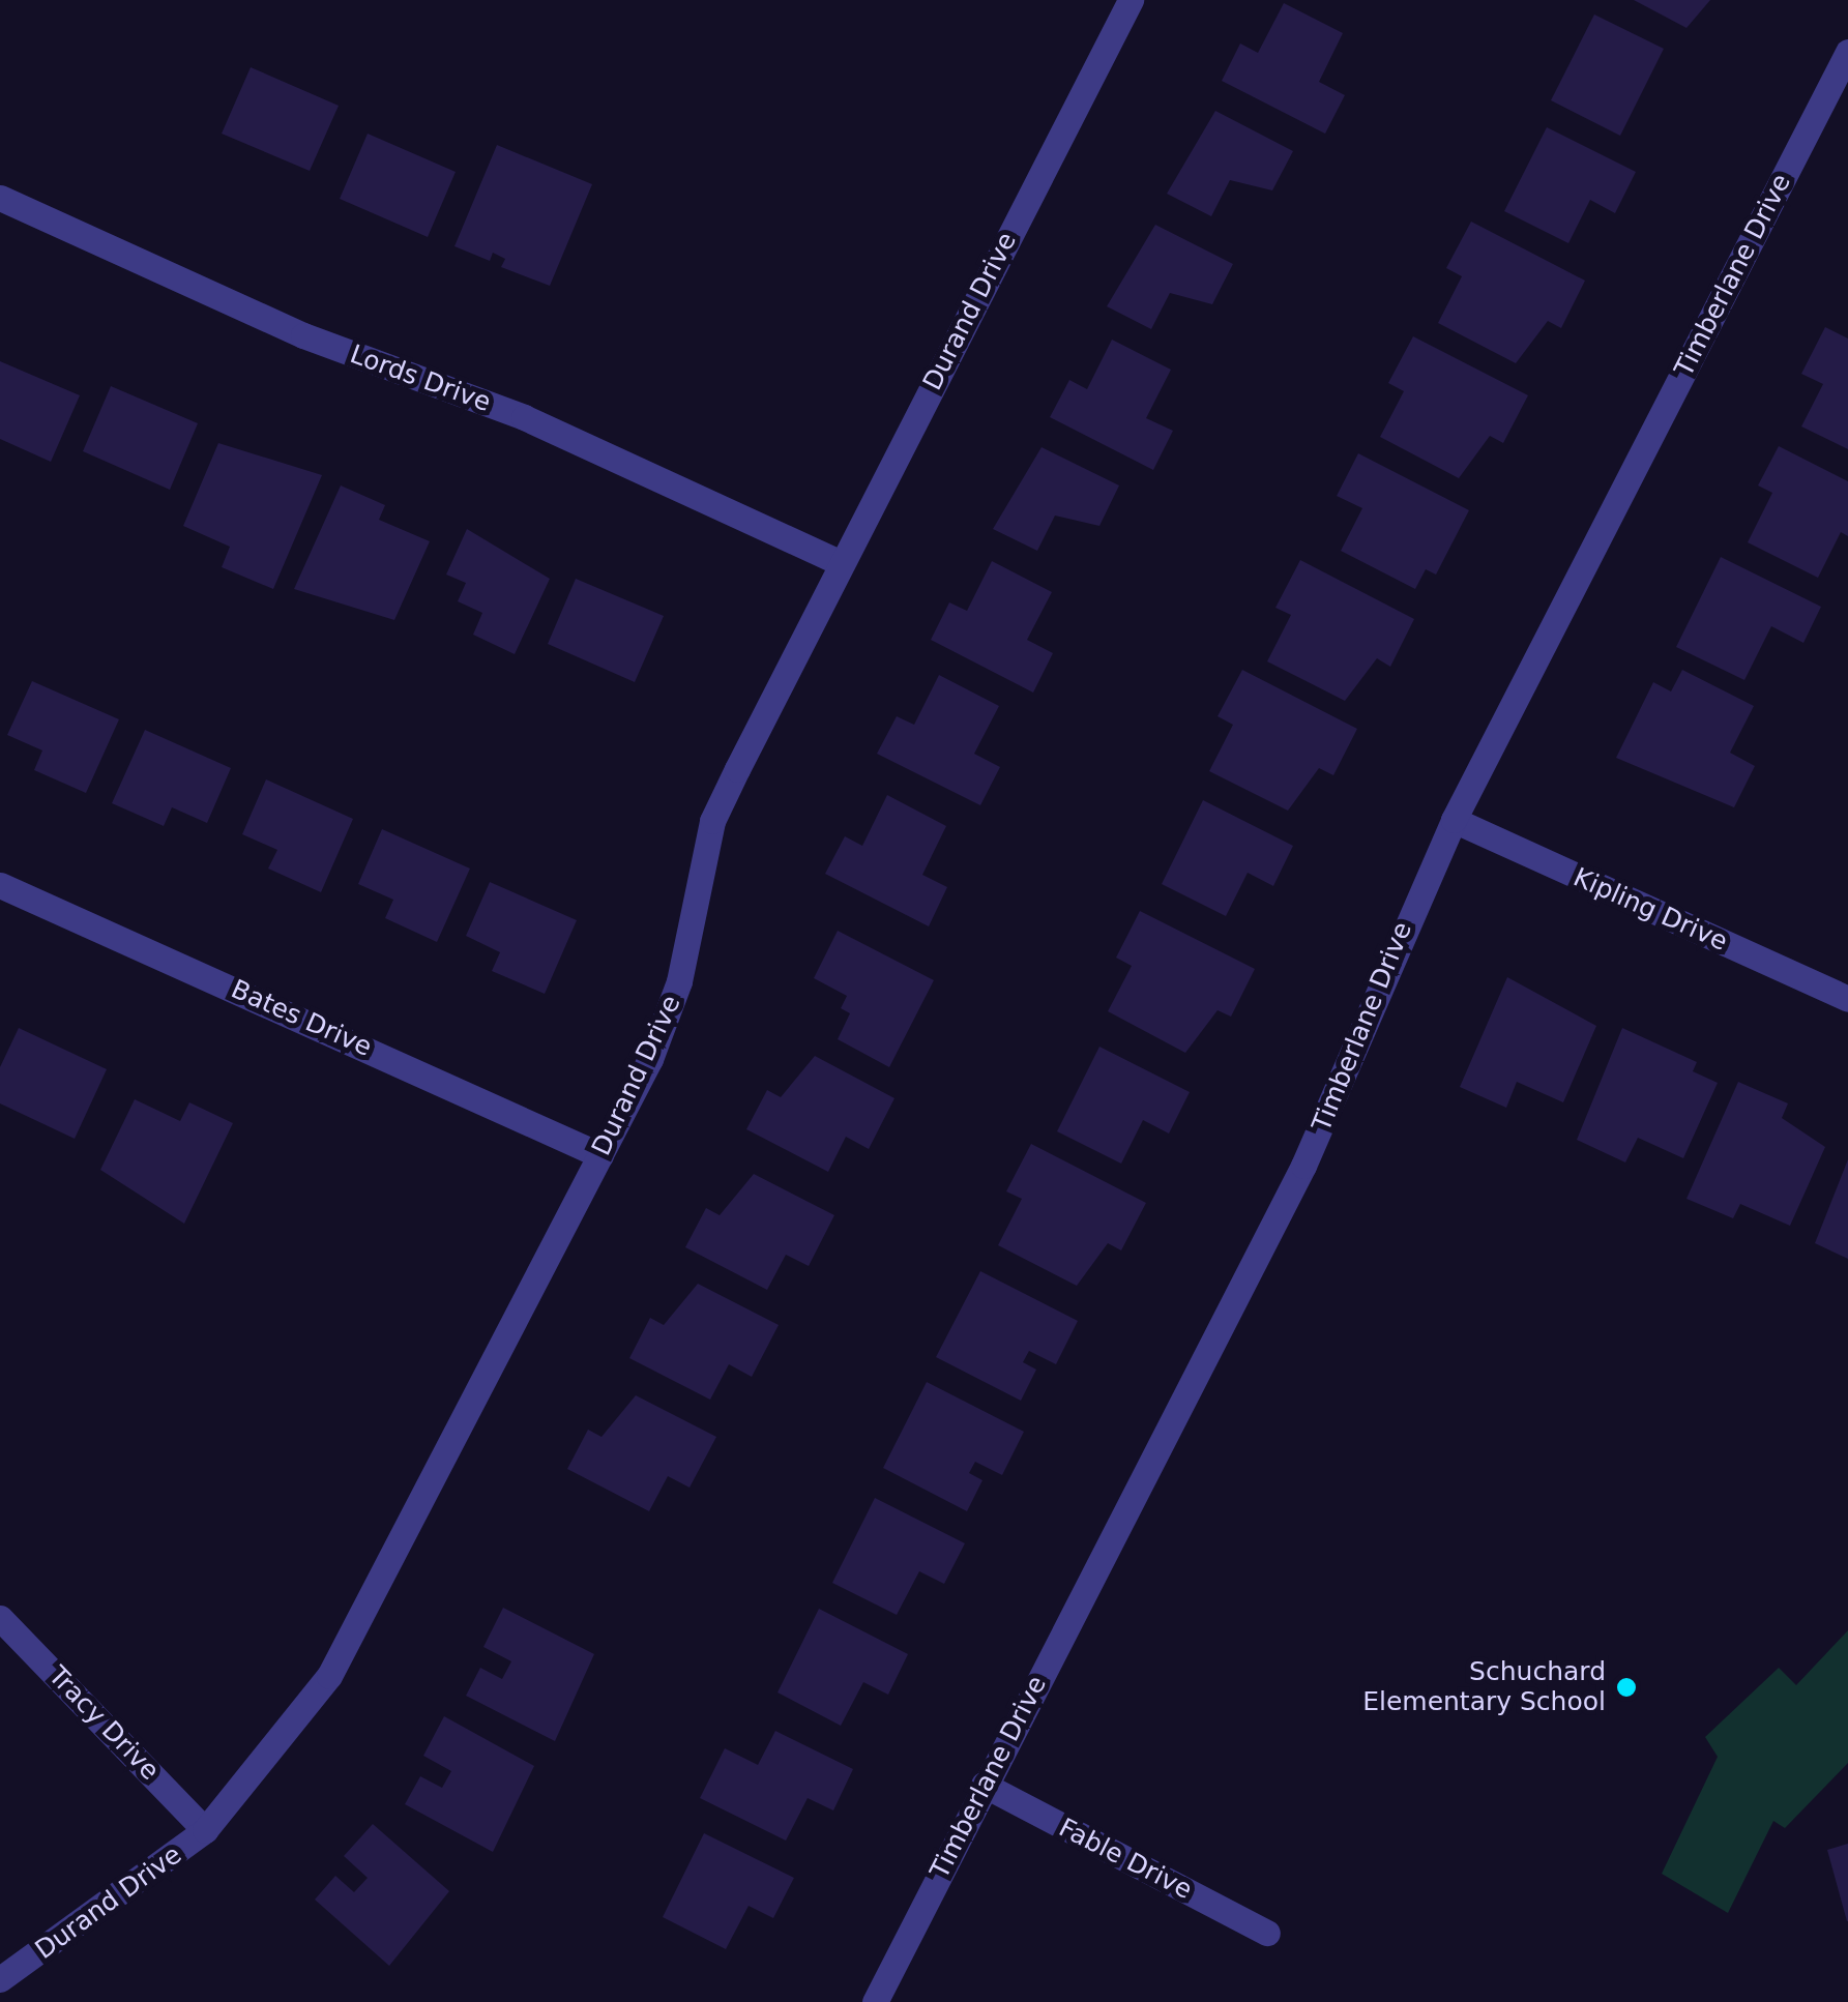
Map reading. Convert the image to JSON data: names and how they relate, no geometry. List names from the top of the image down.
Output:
{
  "streets": {
    "street": [
      "Timberlane Drive",
      "Durand Drive",
      "Lords Drive",
      "Kipling Drive",
      "Bates Drive",
      "Tracy Drive",
      "Fable Drive"
    ]
  },
  "crossings": [
    ["Timberlane Drive", "Kipling Drive"],
    ["Timberlane Drive", "Fable Drive"],
    ["Durand Drive", "Lords Drive"],
    ["Durand Drive", "Bates Drive"],
    ["Durand Drive", "Tracy Drive"]
  ],
  "places": ["Schuchard Elementary School"]
}
